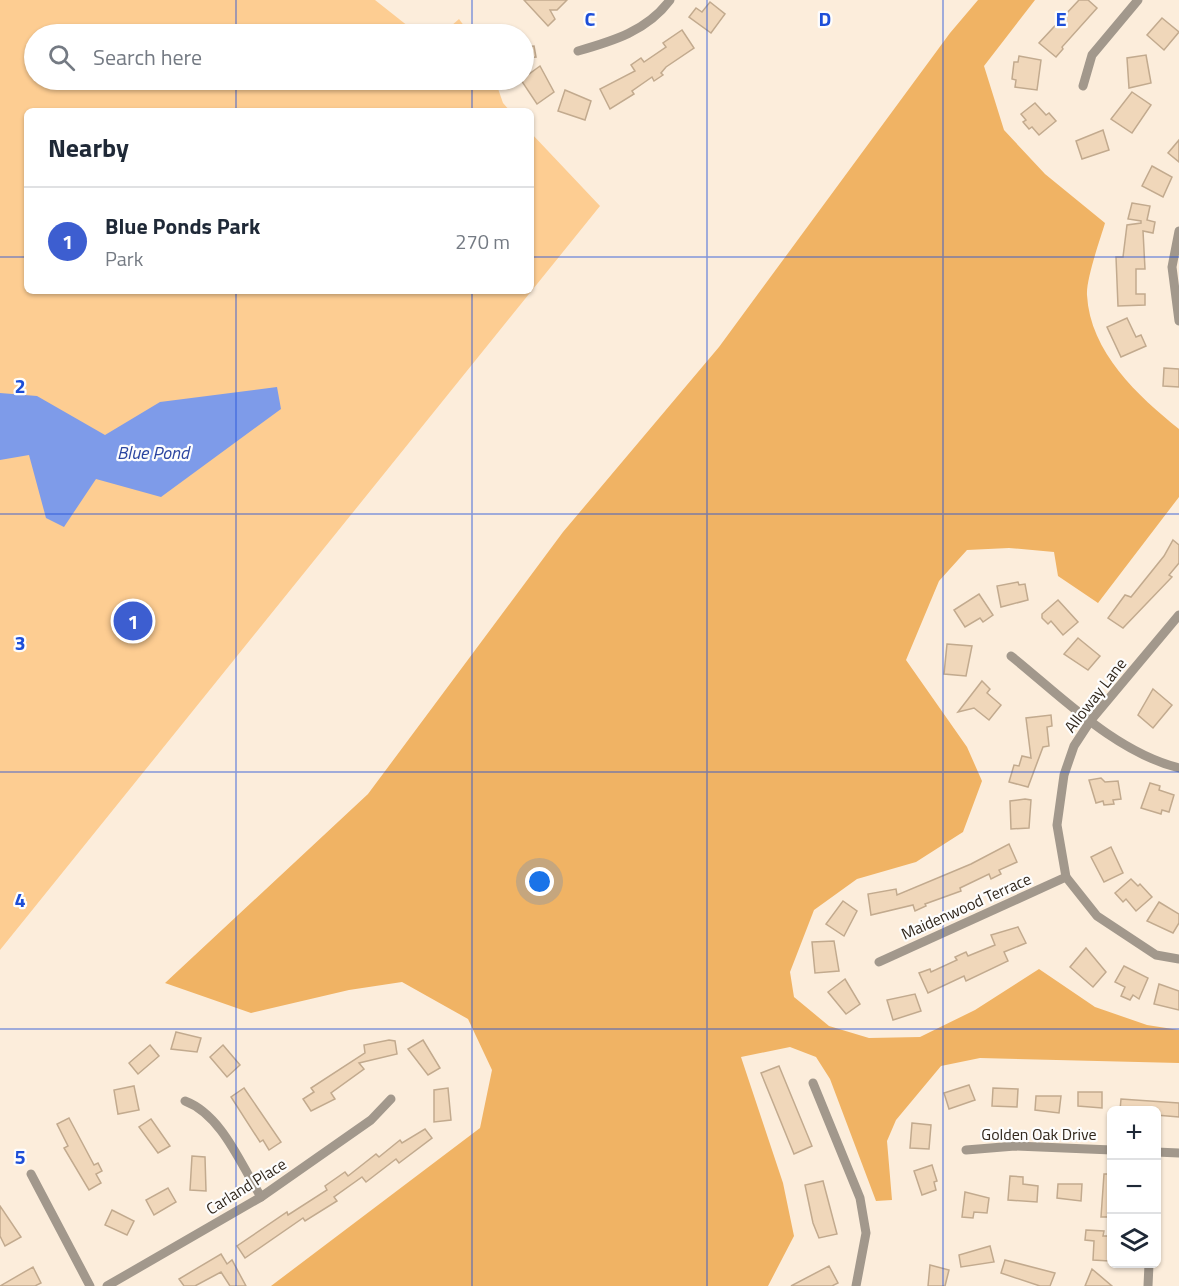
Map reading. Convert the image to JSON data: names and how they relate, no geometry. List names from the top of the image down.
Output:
{
  "streets": {
    "street": [
      "Alloway Lane",
      "Maidenwood Terrace",
      "Golden Oak Drive",
      "Carland Place"
    ]
  },
  "crossings": [
    ["Alloway Lane", "Maidenwood Terrace"]
  ],
  "water": ["Blue Pond"],
  "page": {
    "search": "Search here",
    "heading": "Nearby",
    "list": [
      {
        "mark": "1",
        "name": "Blue Ponds Park",
        "note": "Park",
        "value": "270 m"
      }
    ],
    "pins": "1",
    "map_buttons": ["+", "−"]
  },
  "grid": {
    "columns": ["C", "D", "E"],
    "rows": [
      "2",
      "3",
      "4",
      "5"
    ]
  }
}
